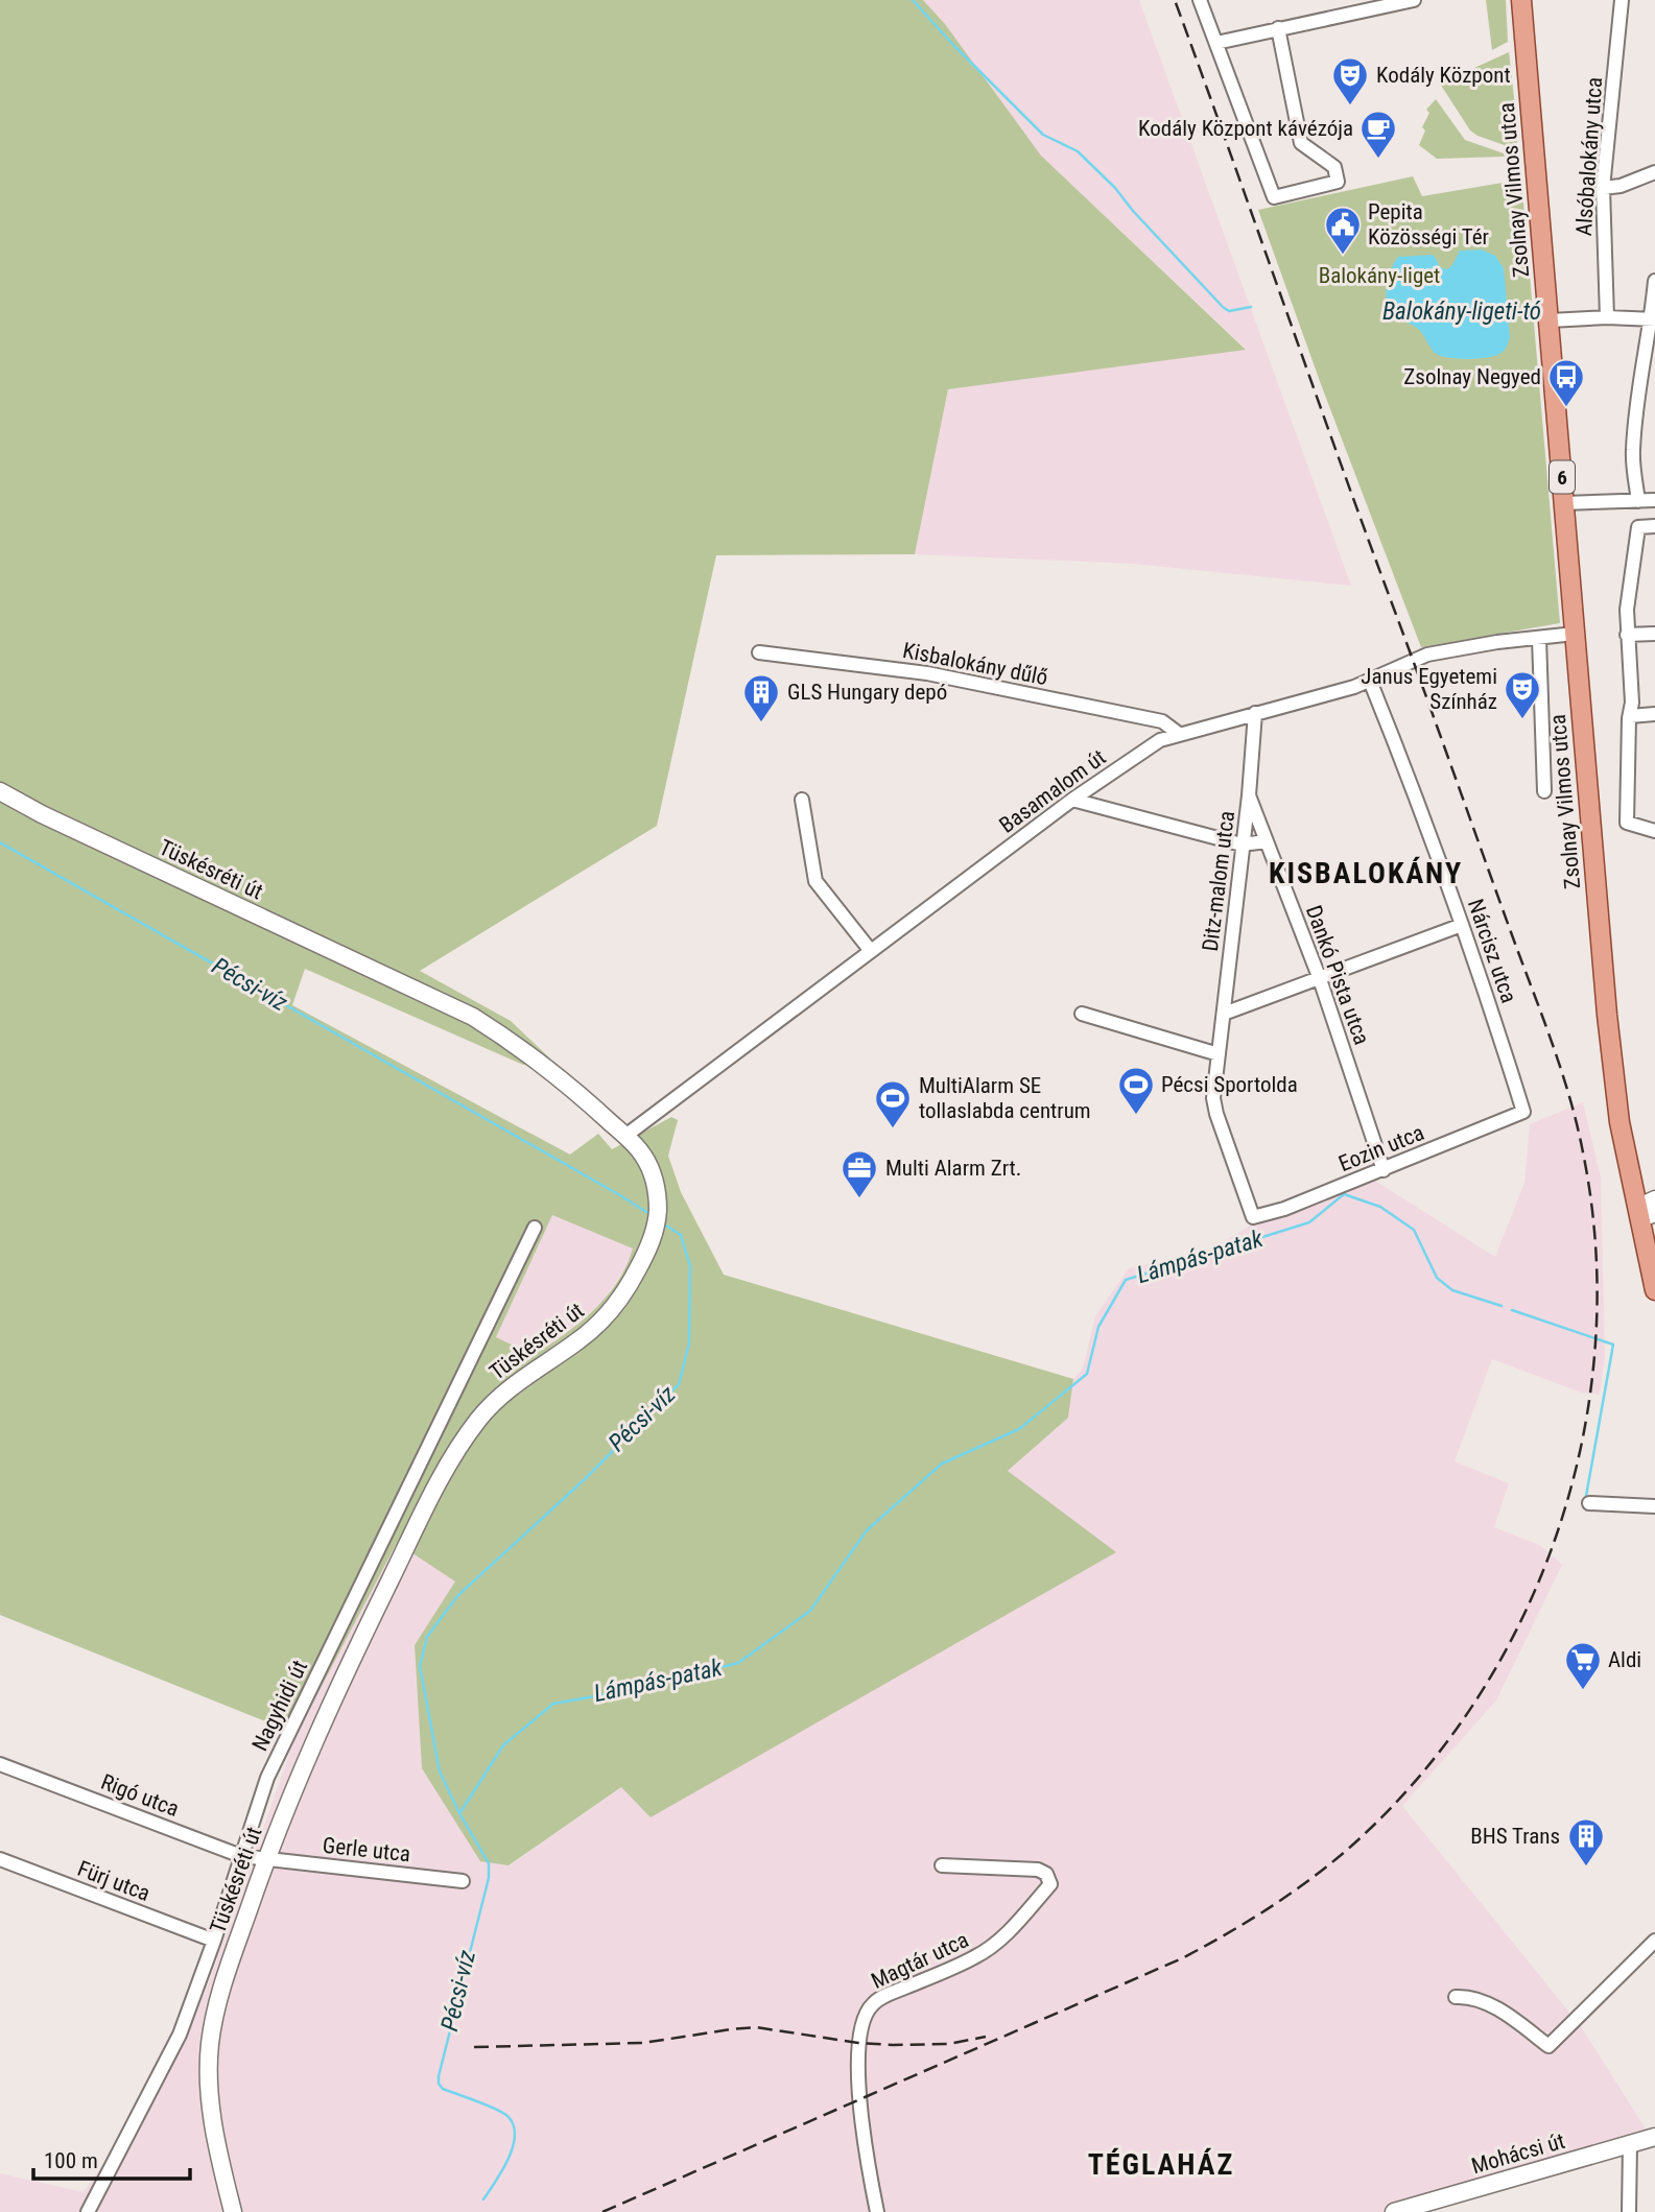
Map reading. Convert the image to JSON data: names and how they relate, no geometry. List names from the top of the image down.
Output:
{
  "streets": {
    "main road": ["Zsolnay Vilmos utca", "6"],
    "street": [
      "Alsóbalokány utca",
      "Kisbalokány dűlő",
      "Basamalom út",
      "Tüskésréti út",
      "Ditz-malom utca",
      "Nárcisz utca",
      "Dankó Pista utca",
      "Eozin utca",
      "Nagyhidi út",
      "Rigó utca",
      "Gerle utca",
      "Fürj utca",
      "Magtár utca",
      "Mohácsi út"
    ]
  },
  "crossings": [
    ["Zsolnay Vilmos utca", "Basamalom út"],
    ["Kisbalokány dűlő", "Basamalom út"],
    ["Basamalom út", "Tüskésréti út"],
    ["Basamalom út", "Ditz-malom utca"],
    ["Basamalom út", "Nárcisz utca"],
    ["Tüskésréti út", "Rigó utca"],
    ["Tüskésréti út", "Gerle utca"],
    ["Ditz-malom utca", "Dankó Pista utca"],
    ["Ditz-malom utca", "Eozin utca"],
    ["Nárcisz utca", "Eozin utca"],
    ["Dankó Pista utca", "Eozin utca"],
    ["Nagyhidi út", "Rigó utca"],
    ["Nagyhidi út", "Fürj utca"],
    ["Rigó utca", "Gerle utca"]
  ],
  "districts": ["KISBALOKÁNY", "TÉGLAHÁZ"],
  "water": ["Balokány-ligeti-tó", "Pécsi-víz", "Lámpás-patak"],
  "parks": ["Balokány-liget"],
  "places": {
    "theatre": ["Kodály Központ", "Janus Egyetemi Színház"],
    "cafe": ["Kodály Központ kávézója"],
    "public building": ["Pepita Közösségi Tér"],
    "bus stop": ["Zsolnay Negyed"],
    "building": ["GLS Hungary depó", "BHS Trans"],
    "sports": ["Pécsi Sportolda", "MultiAlarm SE tollaslabda centrum"],
    "office": ["Multi Alarm Zrt."],
    "supermarket": ["Aldi"]
  },
  "scale_bar": "100 m"
}
